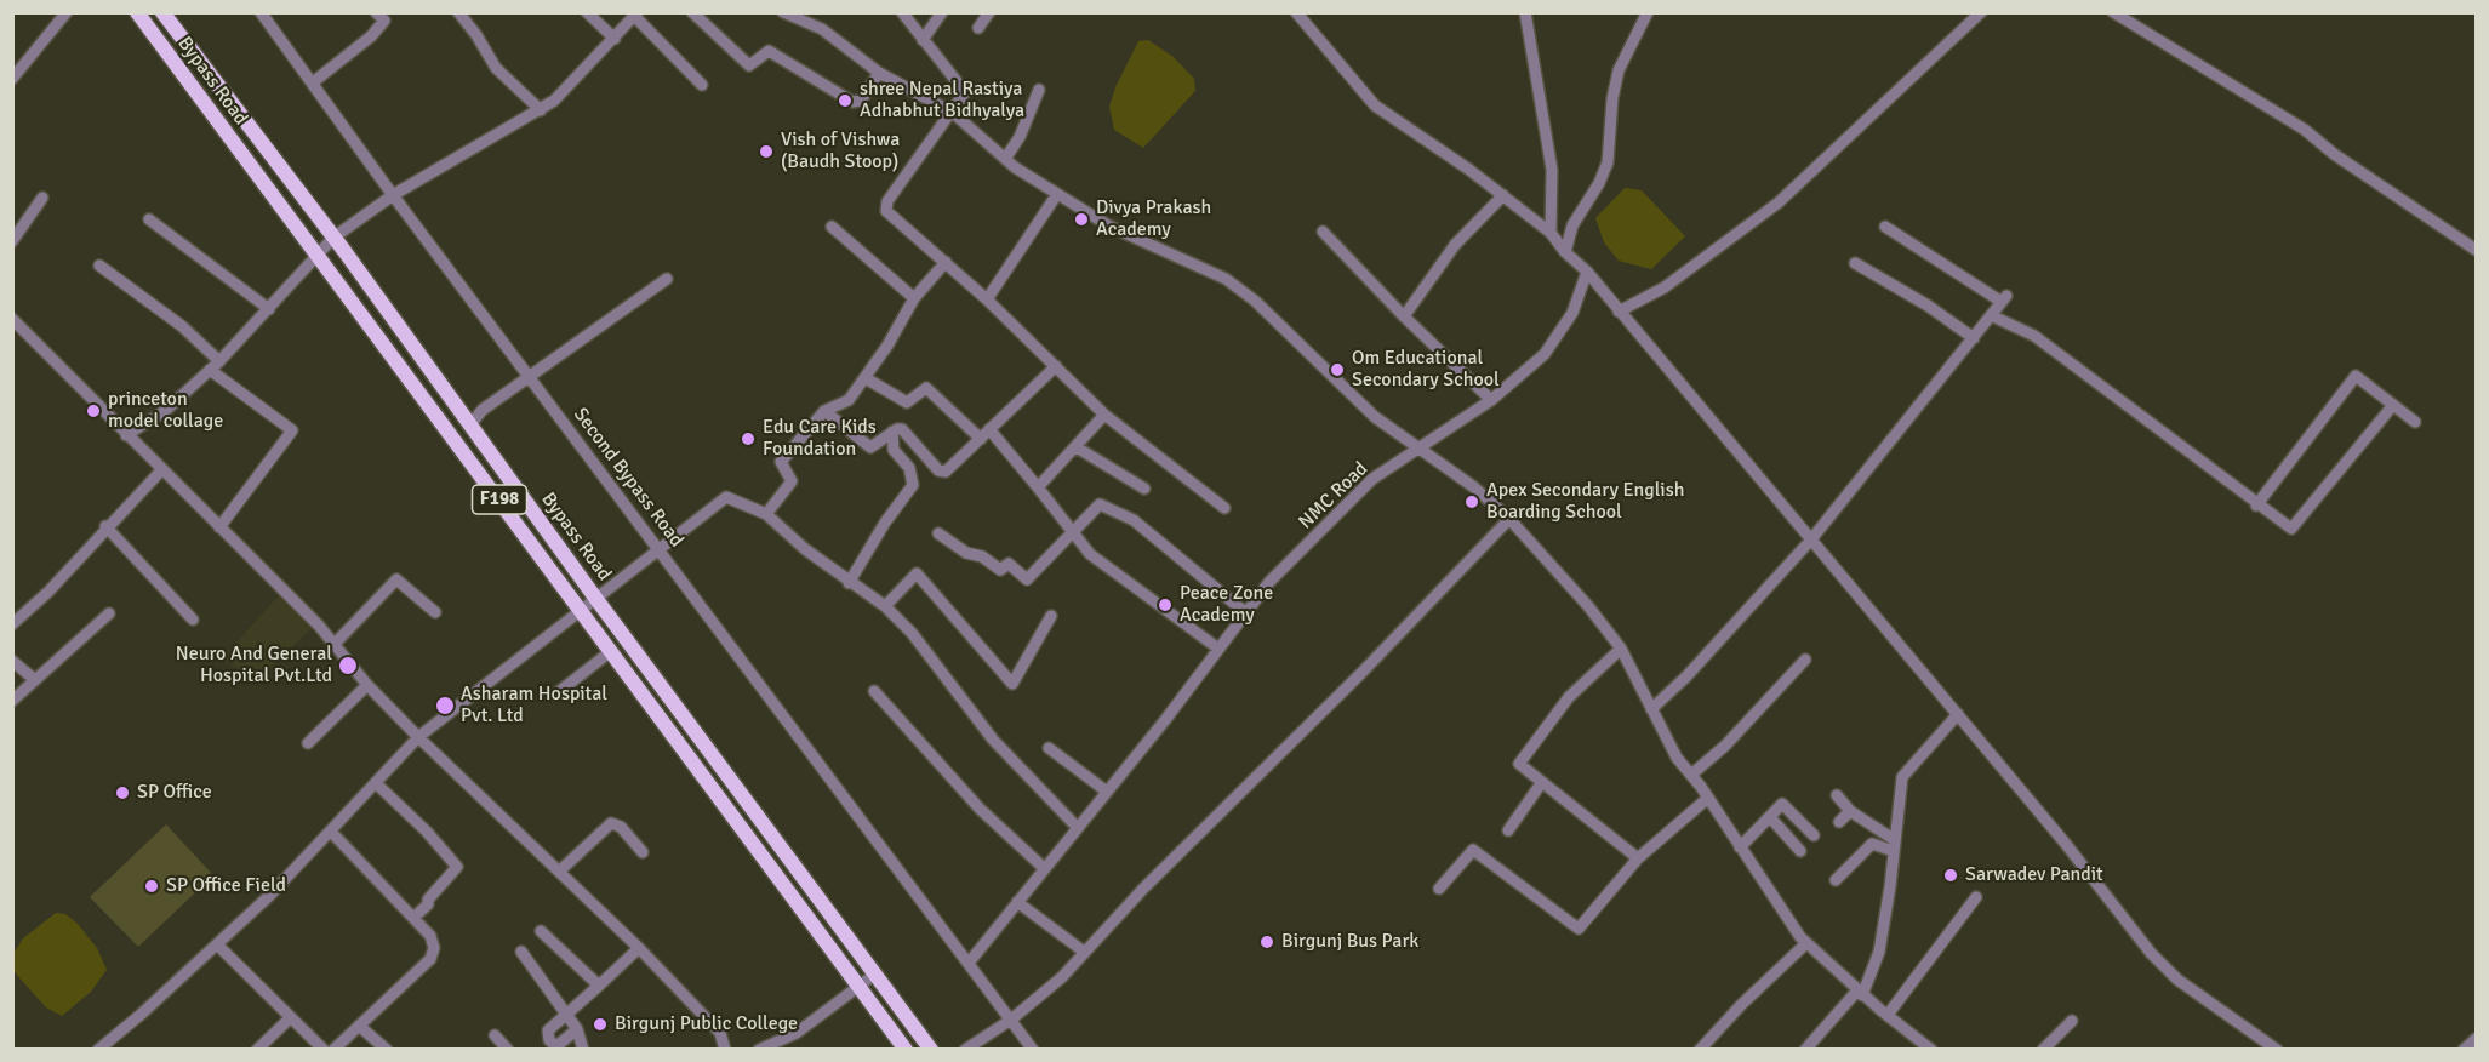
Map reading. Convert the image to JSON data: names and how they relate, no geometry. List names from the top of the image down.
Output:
{
  "streets": {
    "main road": ["Bypass Road", "F198"],
    "street": ["Second Bypass Road", "NMC Road"]
  },
  "crossings": [
    ["Second Bypass Road", "NMC Road"]
  ],
  "places": [
    "shree Nepal Rastiya Adhabhut Bidhyalya",
    "Vish of Vishwa (Baudh Stoop)",
    "Divya Prakash Academy",
    "Om Educational Secondary School",
    "princeton model collage",
    "Edu Care Kids Foundation",
    "Apex Secondary English Boarding School",
    "Peace Zone Academy",
    "Neuro And General Hospital Pvt.Ltd",
    "Asharam Hospital Pvt. Ltd",
    "SP Office",
    "Sarwadev Pandit",
    "SP Office Field",
    "Birgunj Bus Park",
    "Birgunj Public College"
  ]
}
